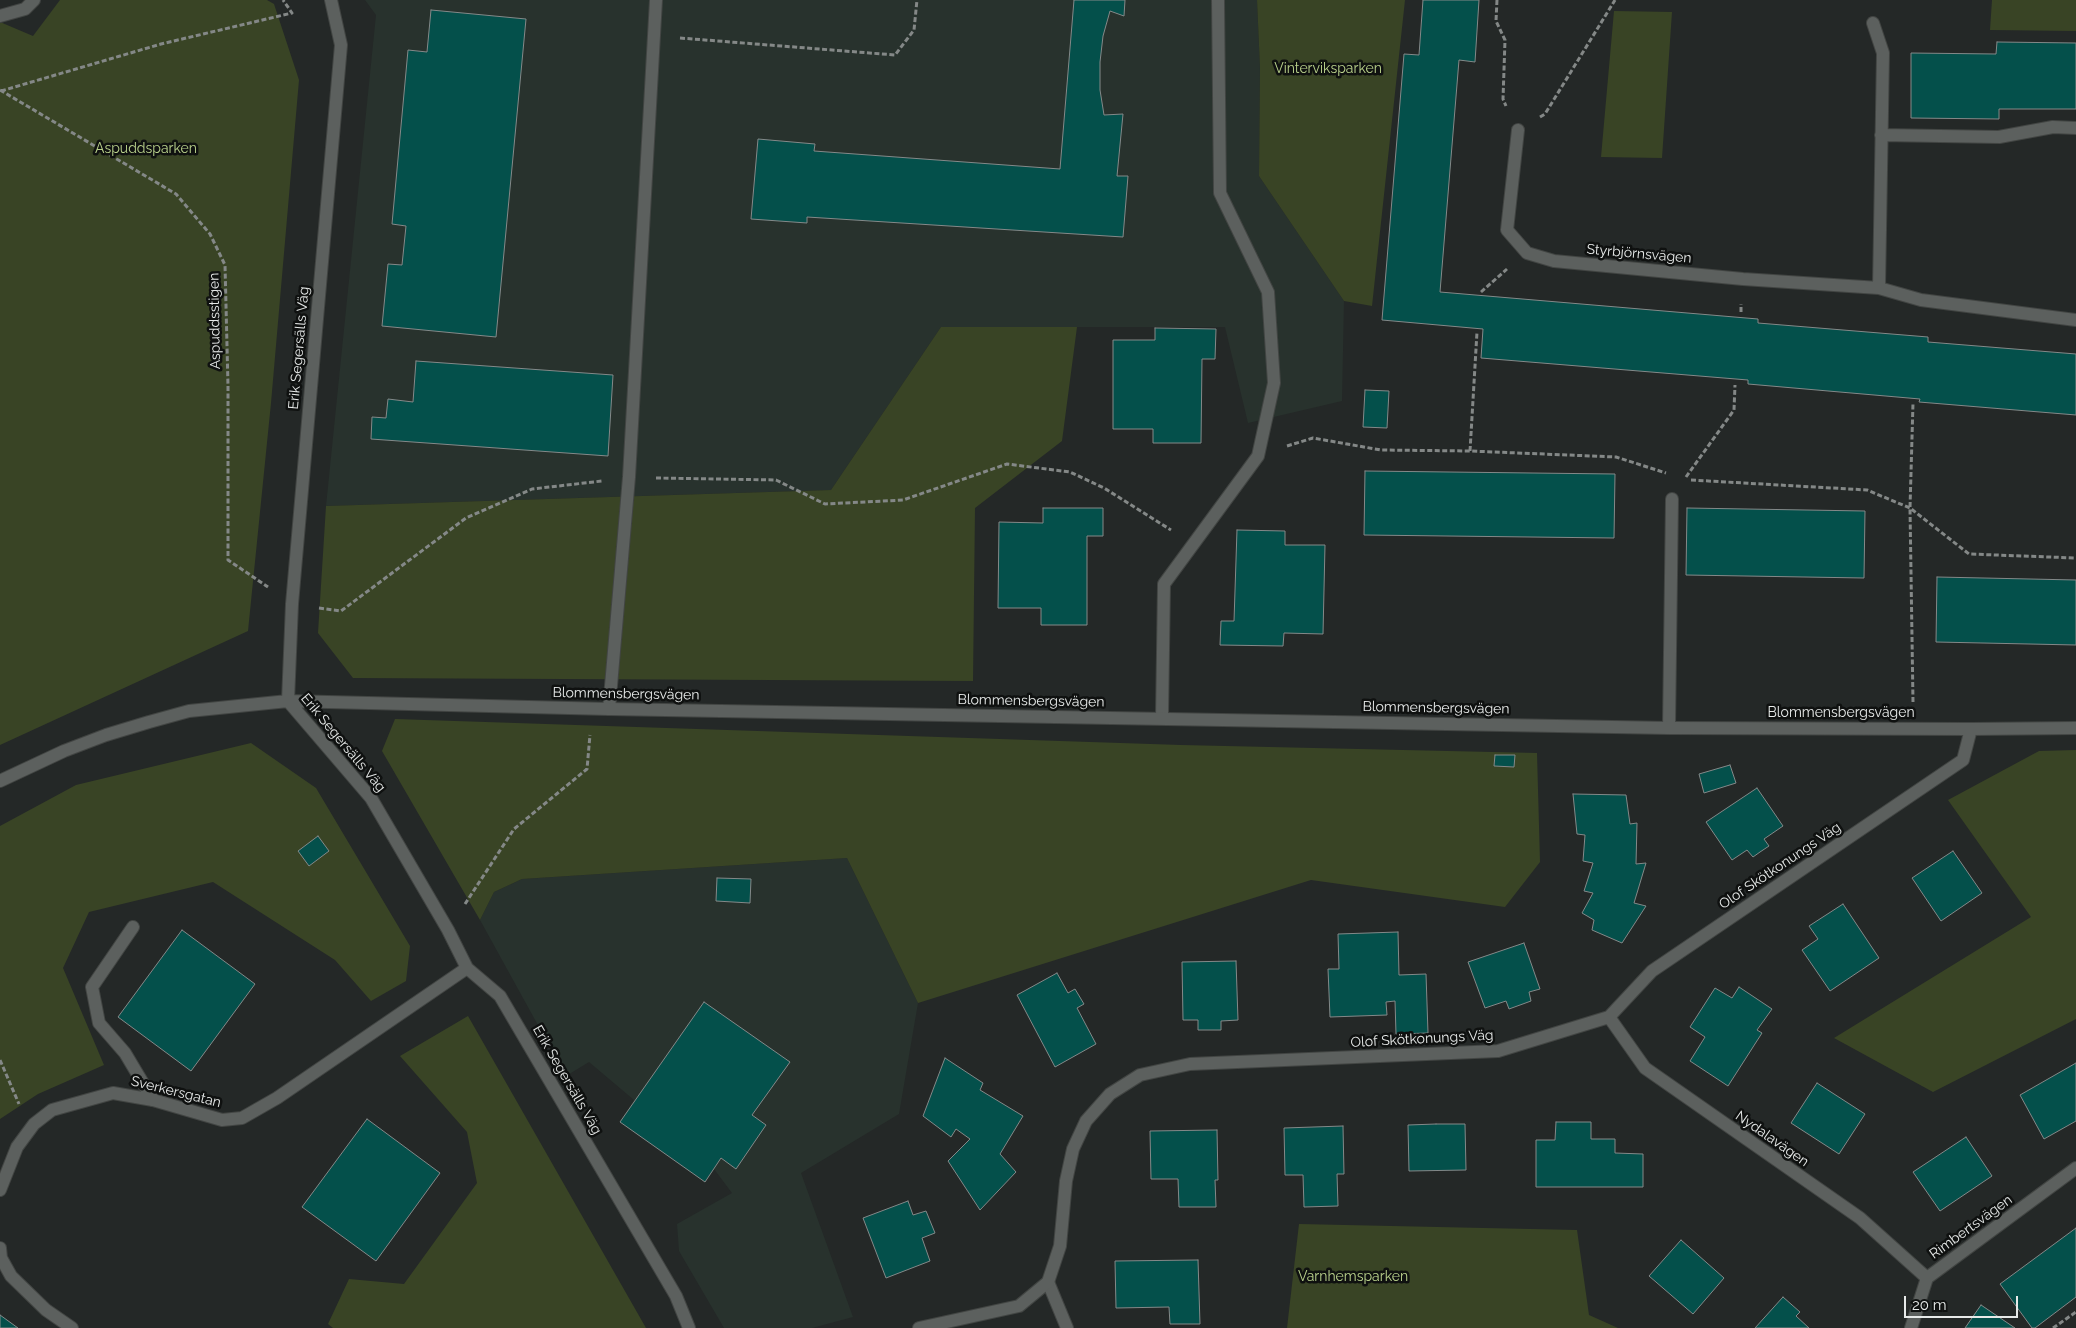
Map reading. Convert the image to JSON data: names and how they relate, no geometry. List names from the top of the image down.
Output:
{
  "streets": {
    "street": [
      "Styrbjörnsvägen",
      "Erik Segersälls Väg",
      "Blommensbergsvägen",
      "Olof Skötkonungs Väg",
      "Sverkersgatan",
      "Nydalavägen",
      "Rimbertsvägen"
    ],
    "path": ["Aspuddsstigen"]
  },
  "crossings": [
    ["Aspuddsstigen", "Erik Segersälls Väg"],
    ["Erik Segersälls Väg", "Blommensbergsvägen"],
    ["Erik Segersälls Väg", "Sverkersgatan"],
    ["Blommensbergsvägen", "Olof Skötkonungs Väg"],
    ["Olof Skötkonungs Väg", "Nydalavägen"],
    ["Nydalavägen", "Rimbertsvägen"]
  ],
  "parks": ["Vinterviksparken", "Aspuddsparken", "Varnhemsparken"],
  "scale_bar": "20 m"
}
